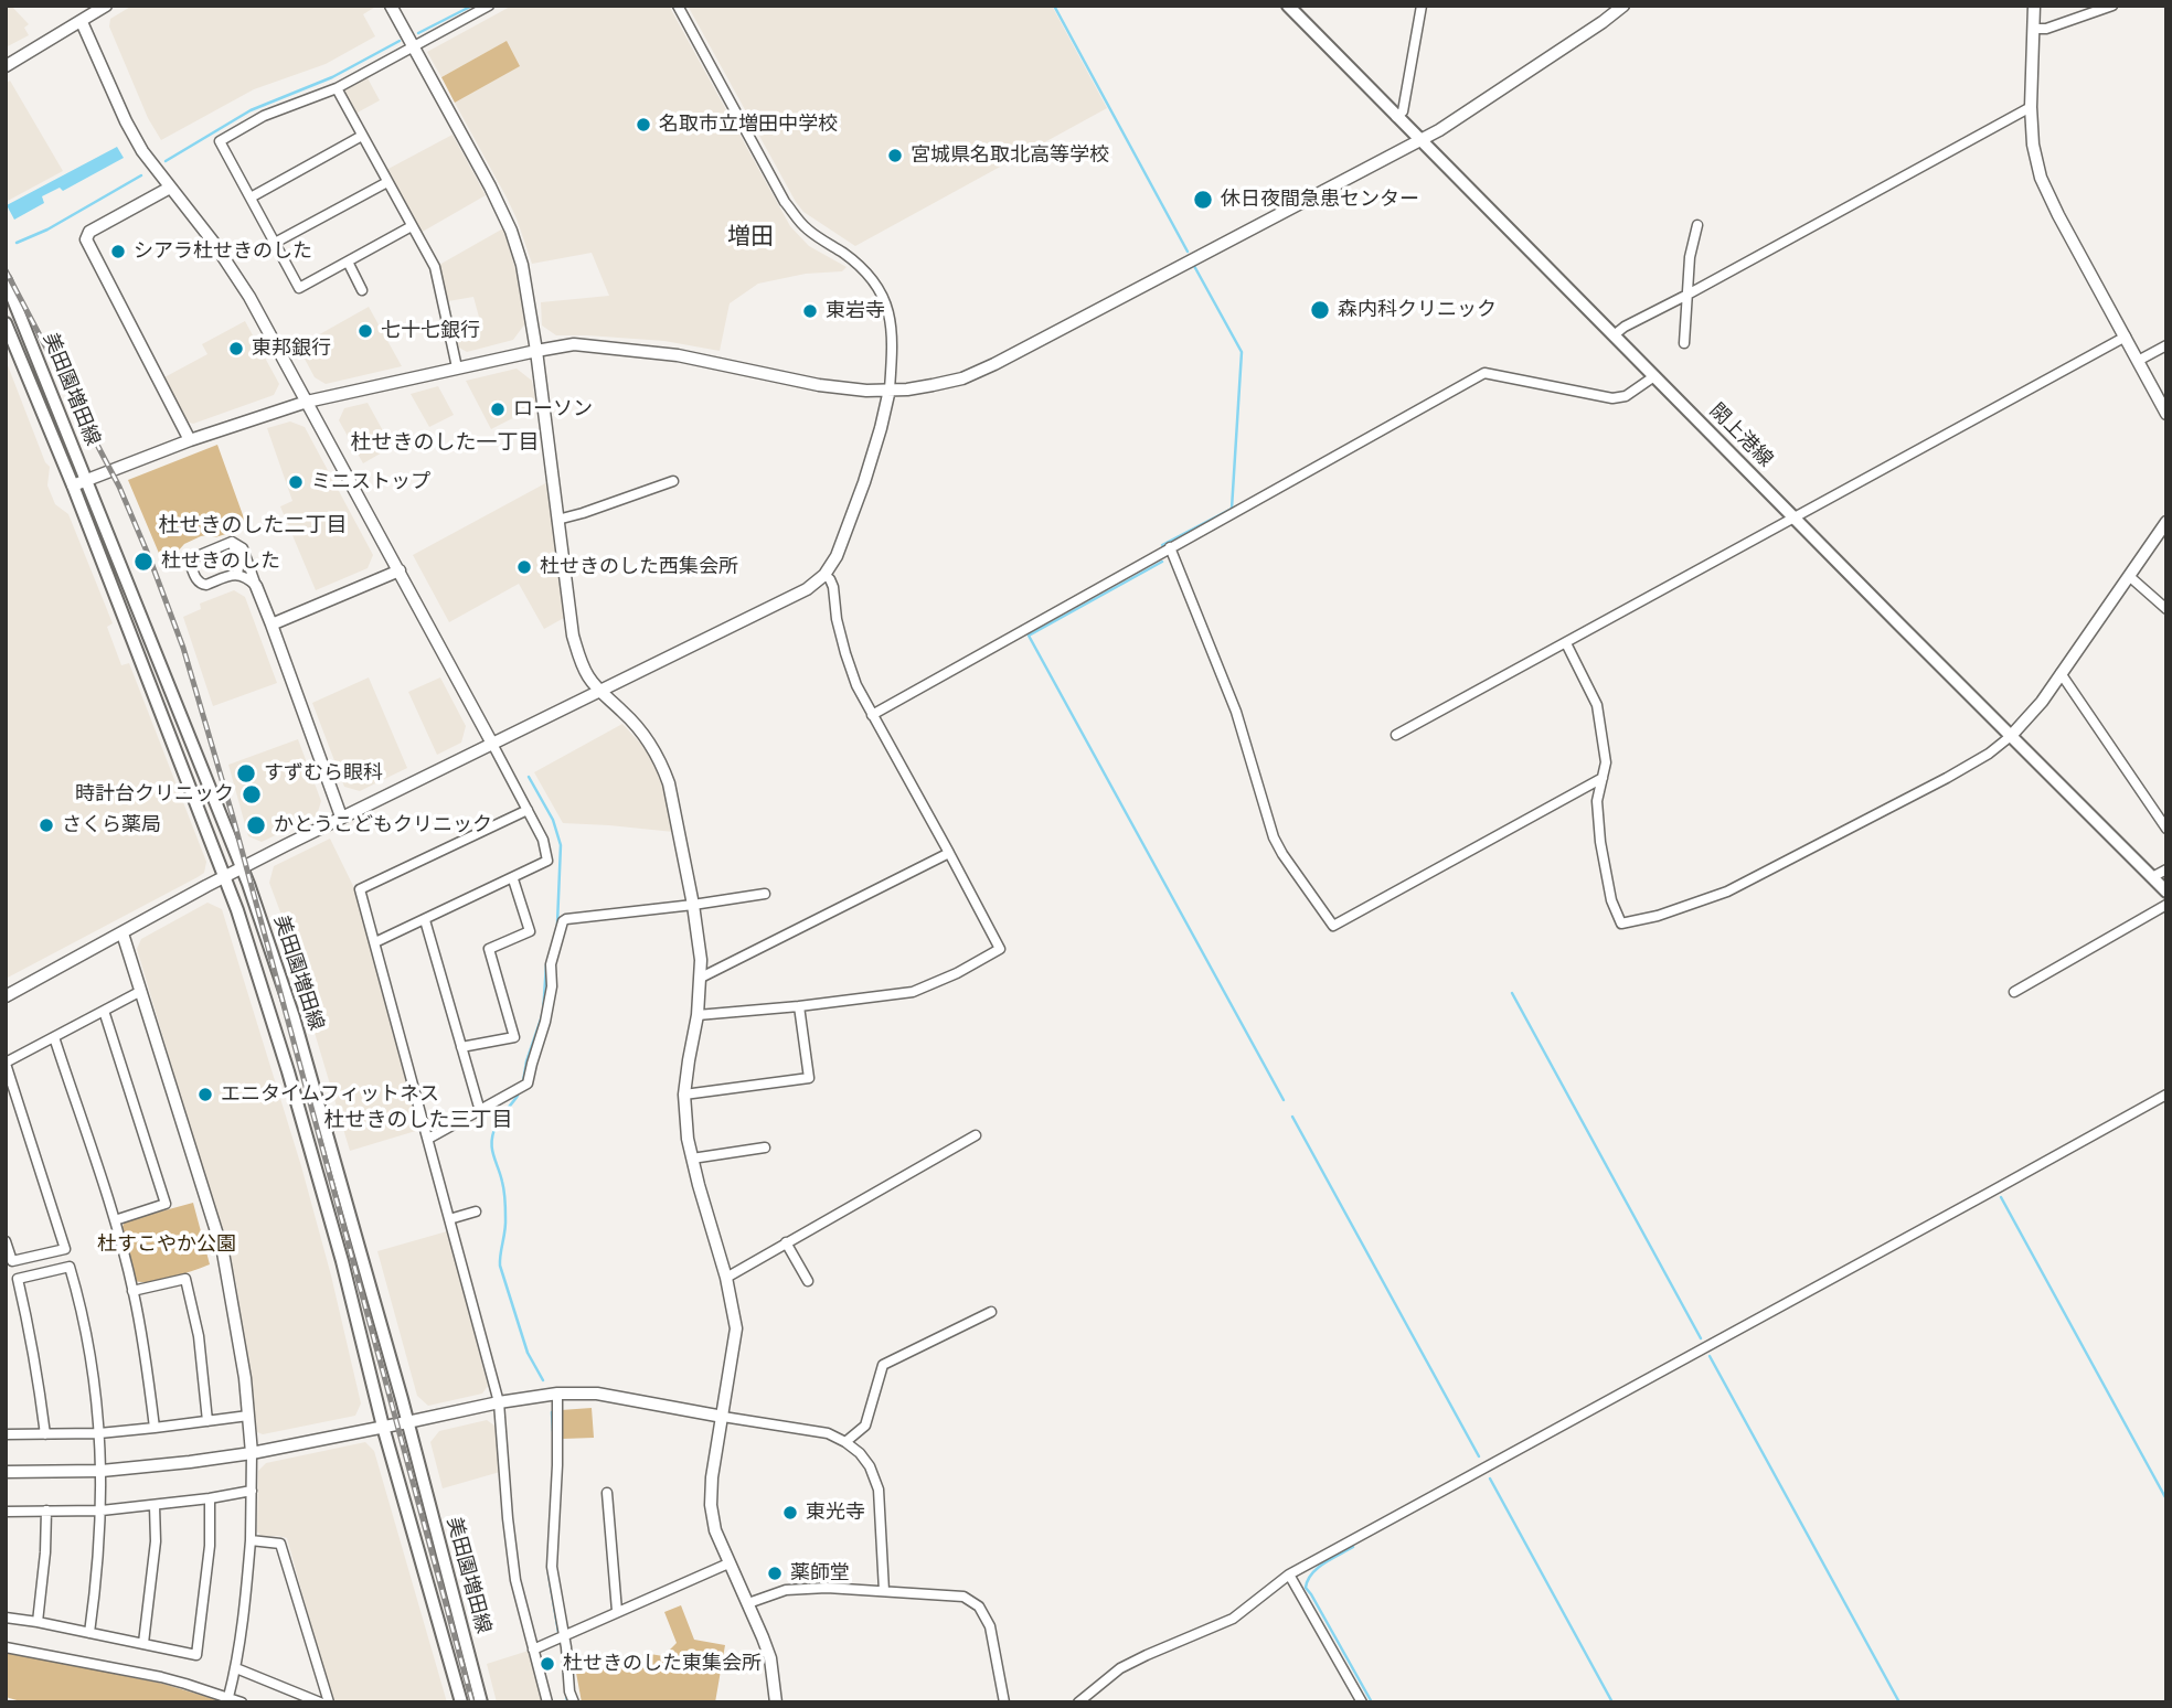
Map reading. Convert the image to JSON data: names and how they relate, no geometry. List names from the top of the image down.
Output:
{
  "streets": {
    "main road": ["美田園増田線", "閖上港線"]
  },
  "districts": [
    "増田",
    "杜せきのした一丁目",
    "杜せきのした二丁目",
    "杜せきのした三丁目"
  ],
  "parks": ["杜すこやか公園"],
  "places": [
    "名取市立増田中学校",
    "宮城県名取北高等学校",
    "休日夜間急患センター",
    "シアラ杜せきのした",
    "森内科クリニック",
    "東岩寺",
    "七十七銀行",
    "東邦銀行",
    "ローソン",
    "ミニストップ",
    "杜せきのした",
    "杜せきのした西集会所",
    "すずむら眼科",
    "時計台クリニック",
    "さくら薬局",
    "かとうこどもクリニック",
    "エニタイムフィットネス",
    "東光寺",
    "薬師堂",
    "杜せきのした東集会所"
  ]
}
